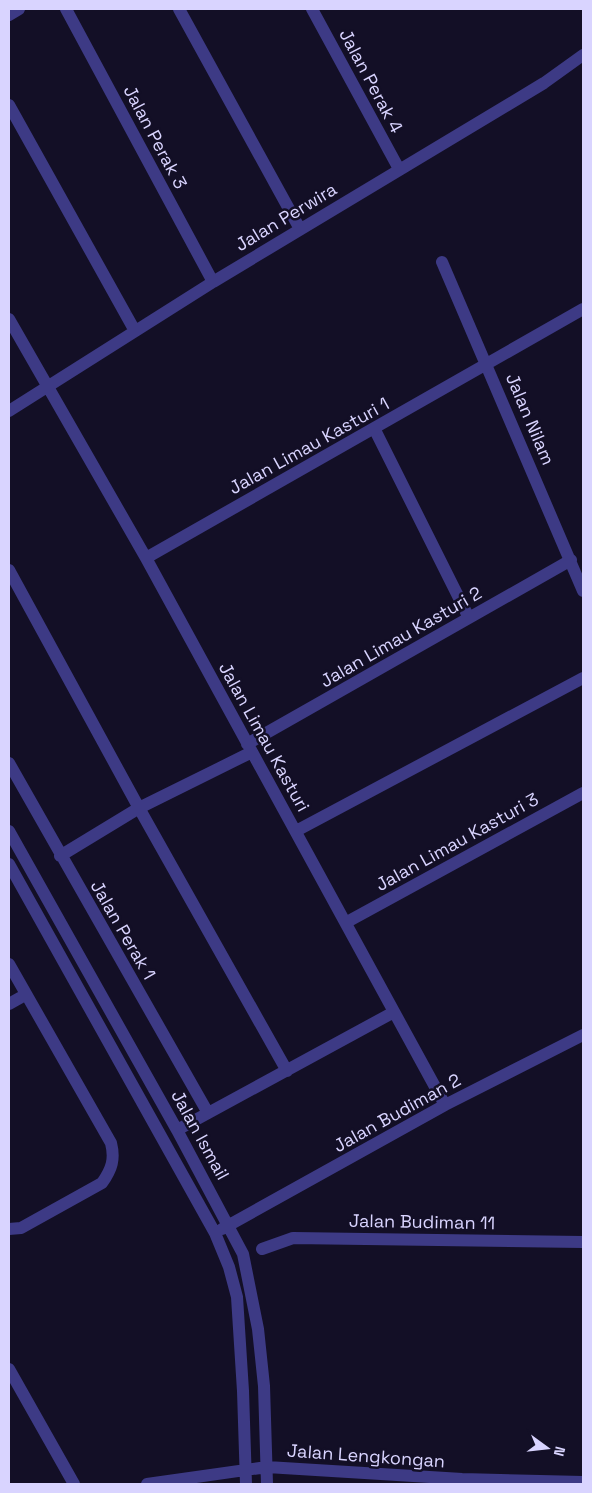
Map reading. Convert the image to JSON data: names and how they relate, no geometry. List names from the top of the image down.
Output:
{
  "streets": {
    "street": [
      "Jalan Perak 4",
      "Jalan Perak 3",
      "Jalan Perwira",
      "Jalan Nilam",
      "Jalan Limau Kasturi 1",
      "Jalan Limau Kasturi 2",
      "Jalan Limau Kasturi",
      "Jalan Limau Kasturi 3",
      "Jalan Perak 1",
      "Jalan Budiman 2",
      "Jalan Ismail",
      "Jalan Budiman 11",
      "Jalan Lengkongan"
    ]
  },
  "crossings": [
    ["Jalan Perak 4", "Jalan Perwira"],
    ["Jalan Perak 3", "Jalan Perwira"],
    ["Jalan Perwira", "Jalan Limau Kasturi"],
    ["Jalan Nilam", "Jalan Limau Kasturi 1"],
    ["Jalan Nilam", "Jalan Limau Kasturi 2"],
    ["Jalan Limau Kasturi 1", "Jalan Limau Kasturi"],
    ["Jalan Limau Kasturi 2", "Jalan Limau Kasturi"],
    ["Jalan Limau Kasturi 2", "Jalan Perak 1"],
    ["Jalan Limau Kasturi", "Jalan Limau Kasturi 3"],
    ["Jalan Limau Kasturi", "Jalan Budiman 2"],
    ["Jalan Budiman 2", "Jalan Ismail"],
    ["Jalan Ismail", "Jalan Lengkongan"]
  ],
  "north": "right"
}
